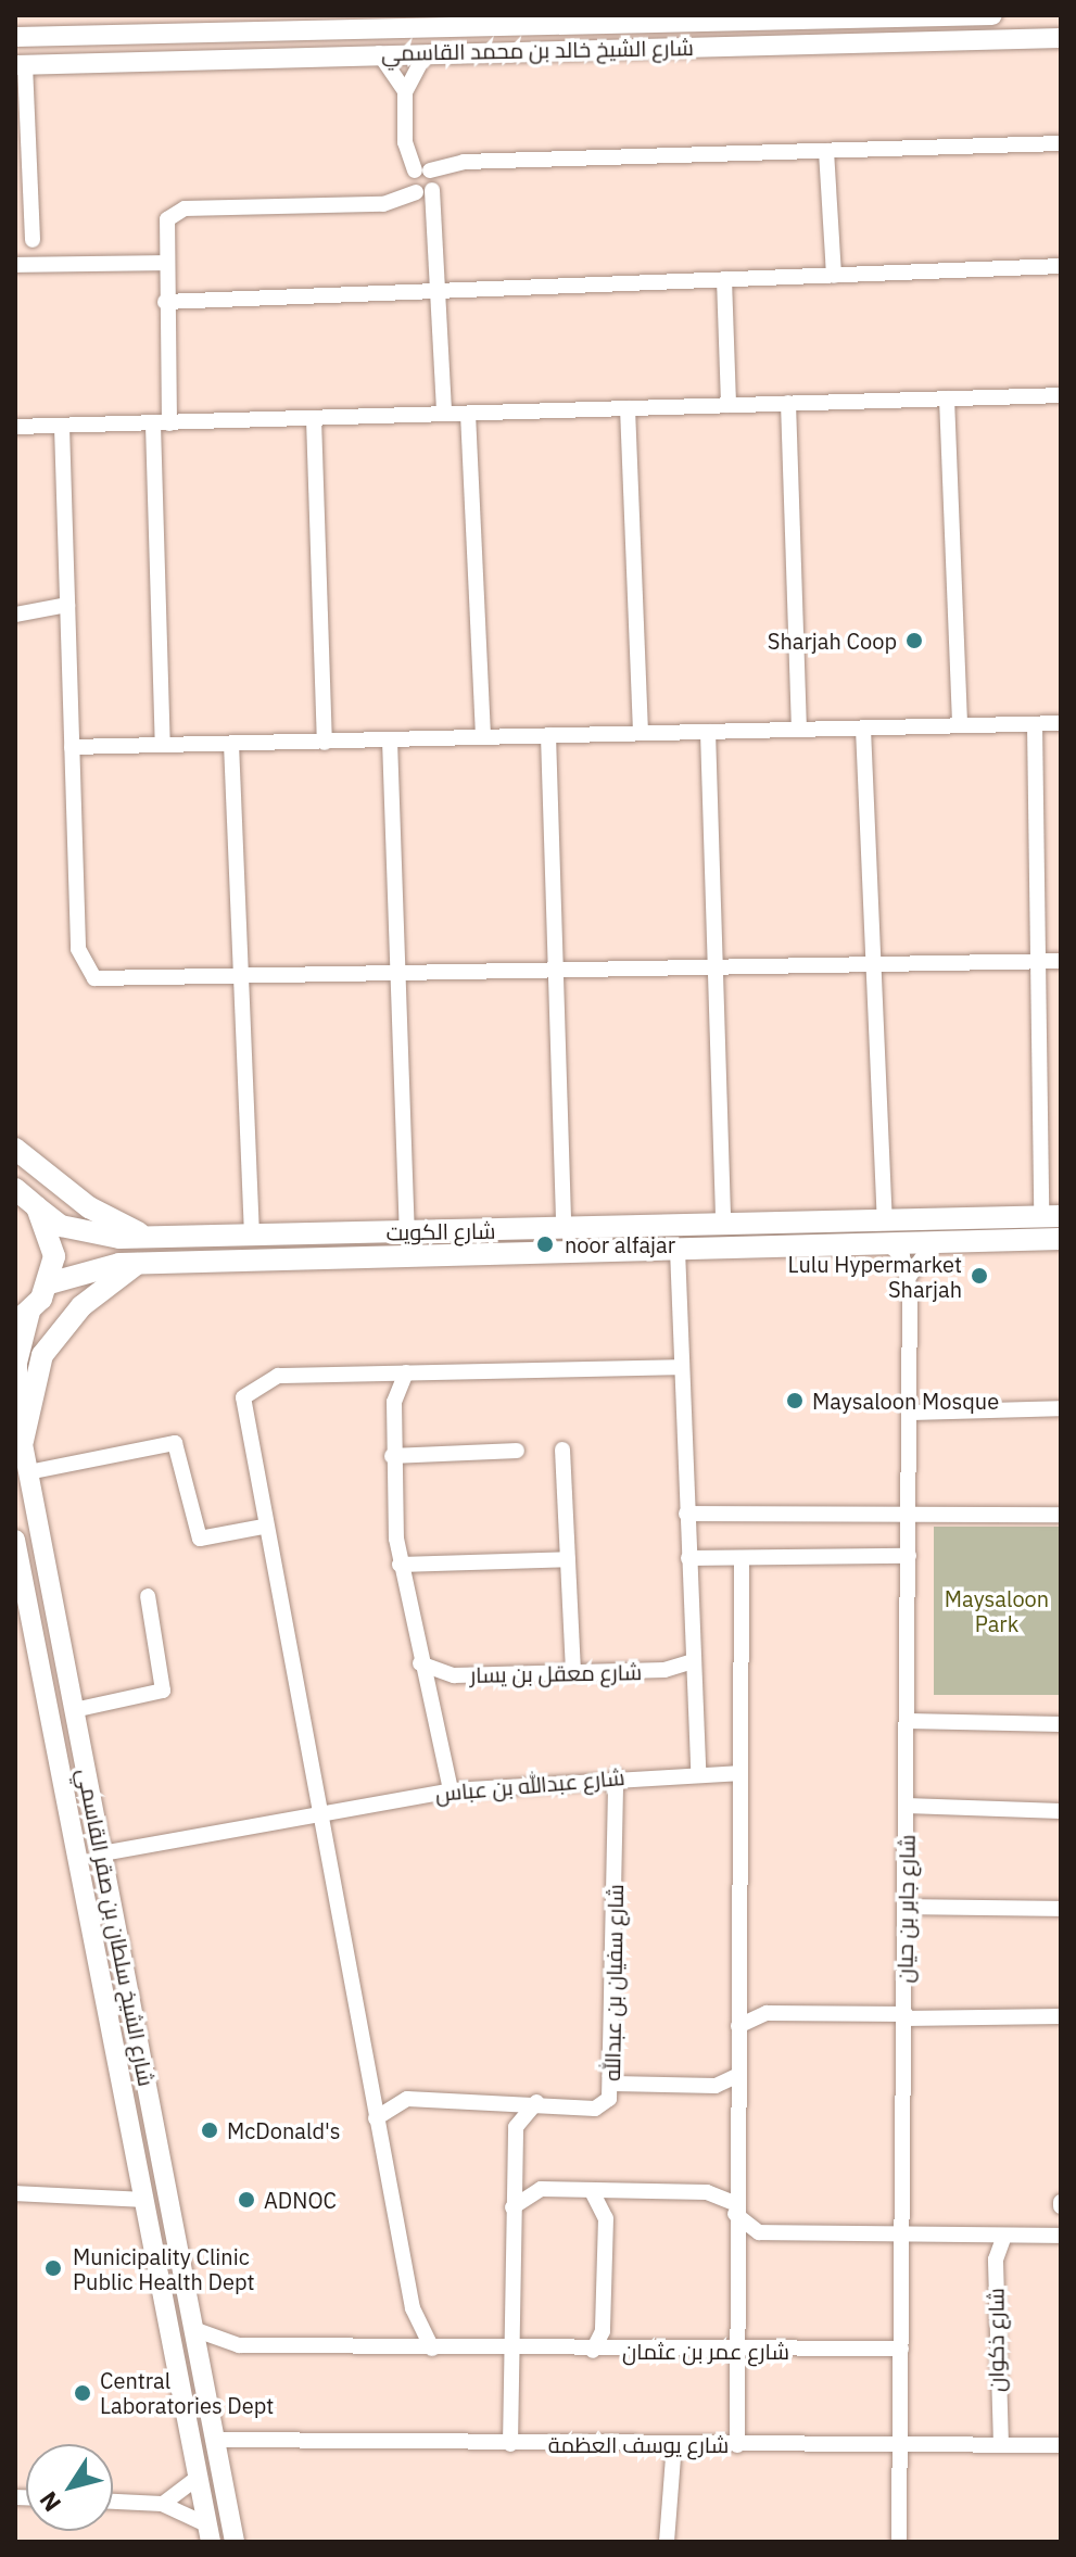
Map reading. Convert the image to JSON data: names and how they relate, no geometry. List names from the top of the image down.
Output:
{
  "streets": {
    "main road": ["شارع الشيخ خالد بن محمد القاسمي", "شارع الكويت", "شارع الشيخ سلطان بن صقر القاسمي"],
    "street": [
      "شارع معقل بن يسار",
      "شارع عبدالله بن عباس",
      "شارع جابر بن حيان",
      "شارع سفيان بن عبدالله",
      "شارع ذكوان",
      "شارع عمر بن عثمان",
      "شارع يوسف العظمة"
    ]
  },
  "crossings": [
    ["شارع عبدالله بن عباس", "شارع الشيخ سلطان بن صقر القاسمي"],
    ["شارع عبدالله بن عباس", "شارع سفيان بن عبدالله"],
    ["شارع جابر بن حيان", "شارع عمر بن عثمان"],
    ["شارع جابر بن حيان", "شارع يوسف العظمة"],
    ["شارع الشيخ سلطان بن صقر القاسمي", "شارع عمر بن عثمان"],
    ["شارع الشيخ سلطان بن صقر القاسمي", "شارع يوسف العظمة"],
    ["شارع ذكوان", "شارع يوسف العظمة"]
  ],
  "parks": ["Maysaloon Park"],
  "places": [
    "Sharjah Coop",
    "noor alfajar",
    "Lulu Hypermarket Sharjah",
    "Maysaloon Mosque",
    "McDonald's",
    "ADNOC",
    "Municipality Clinic Public Health Dept",
    "Central Laboratories Dept"
  ],
  "north": "bottom left"
}
